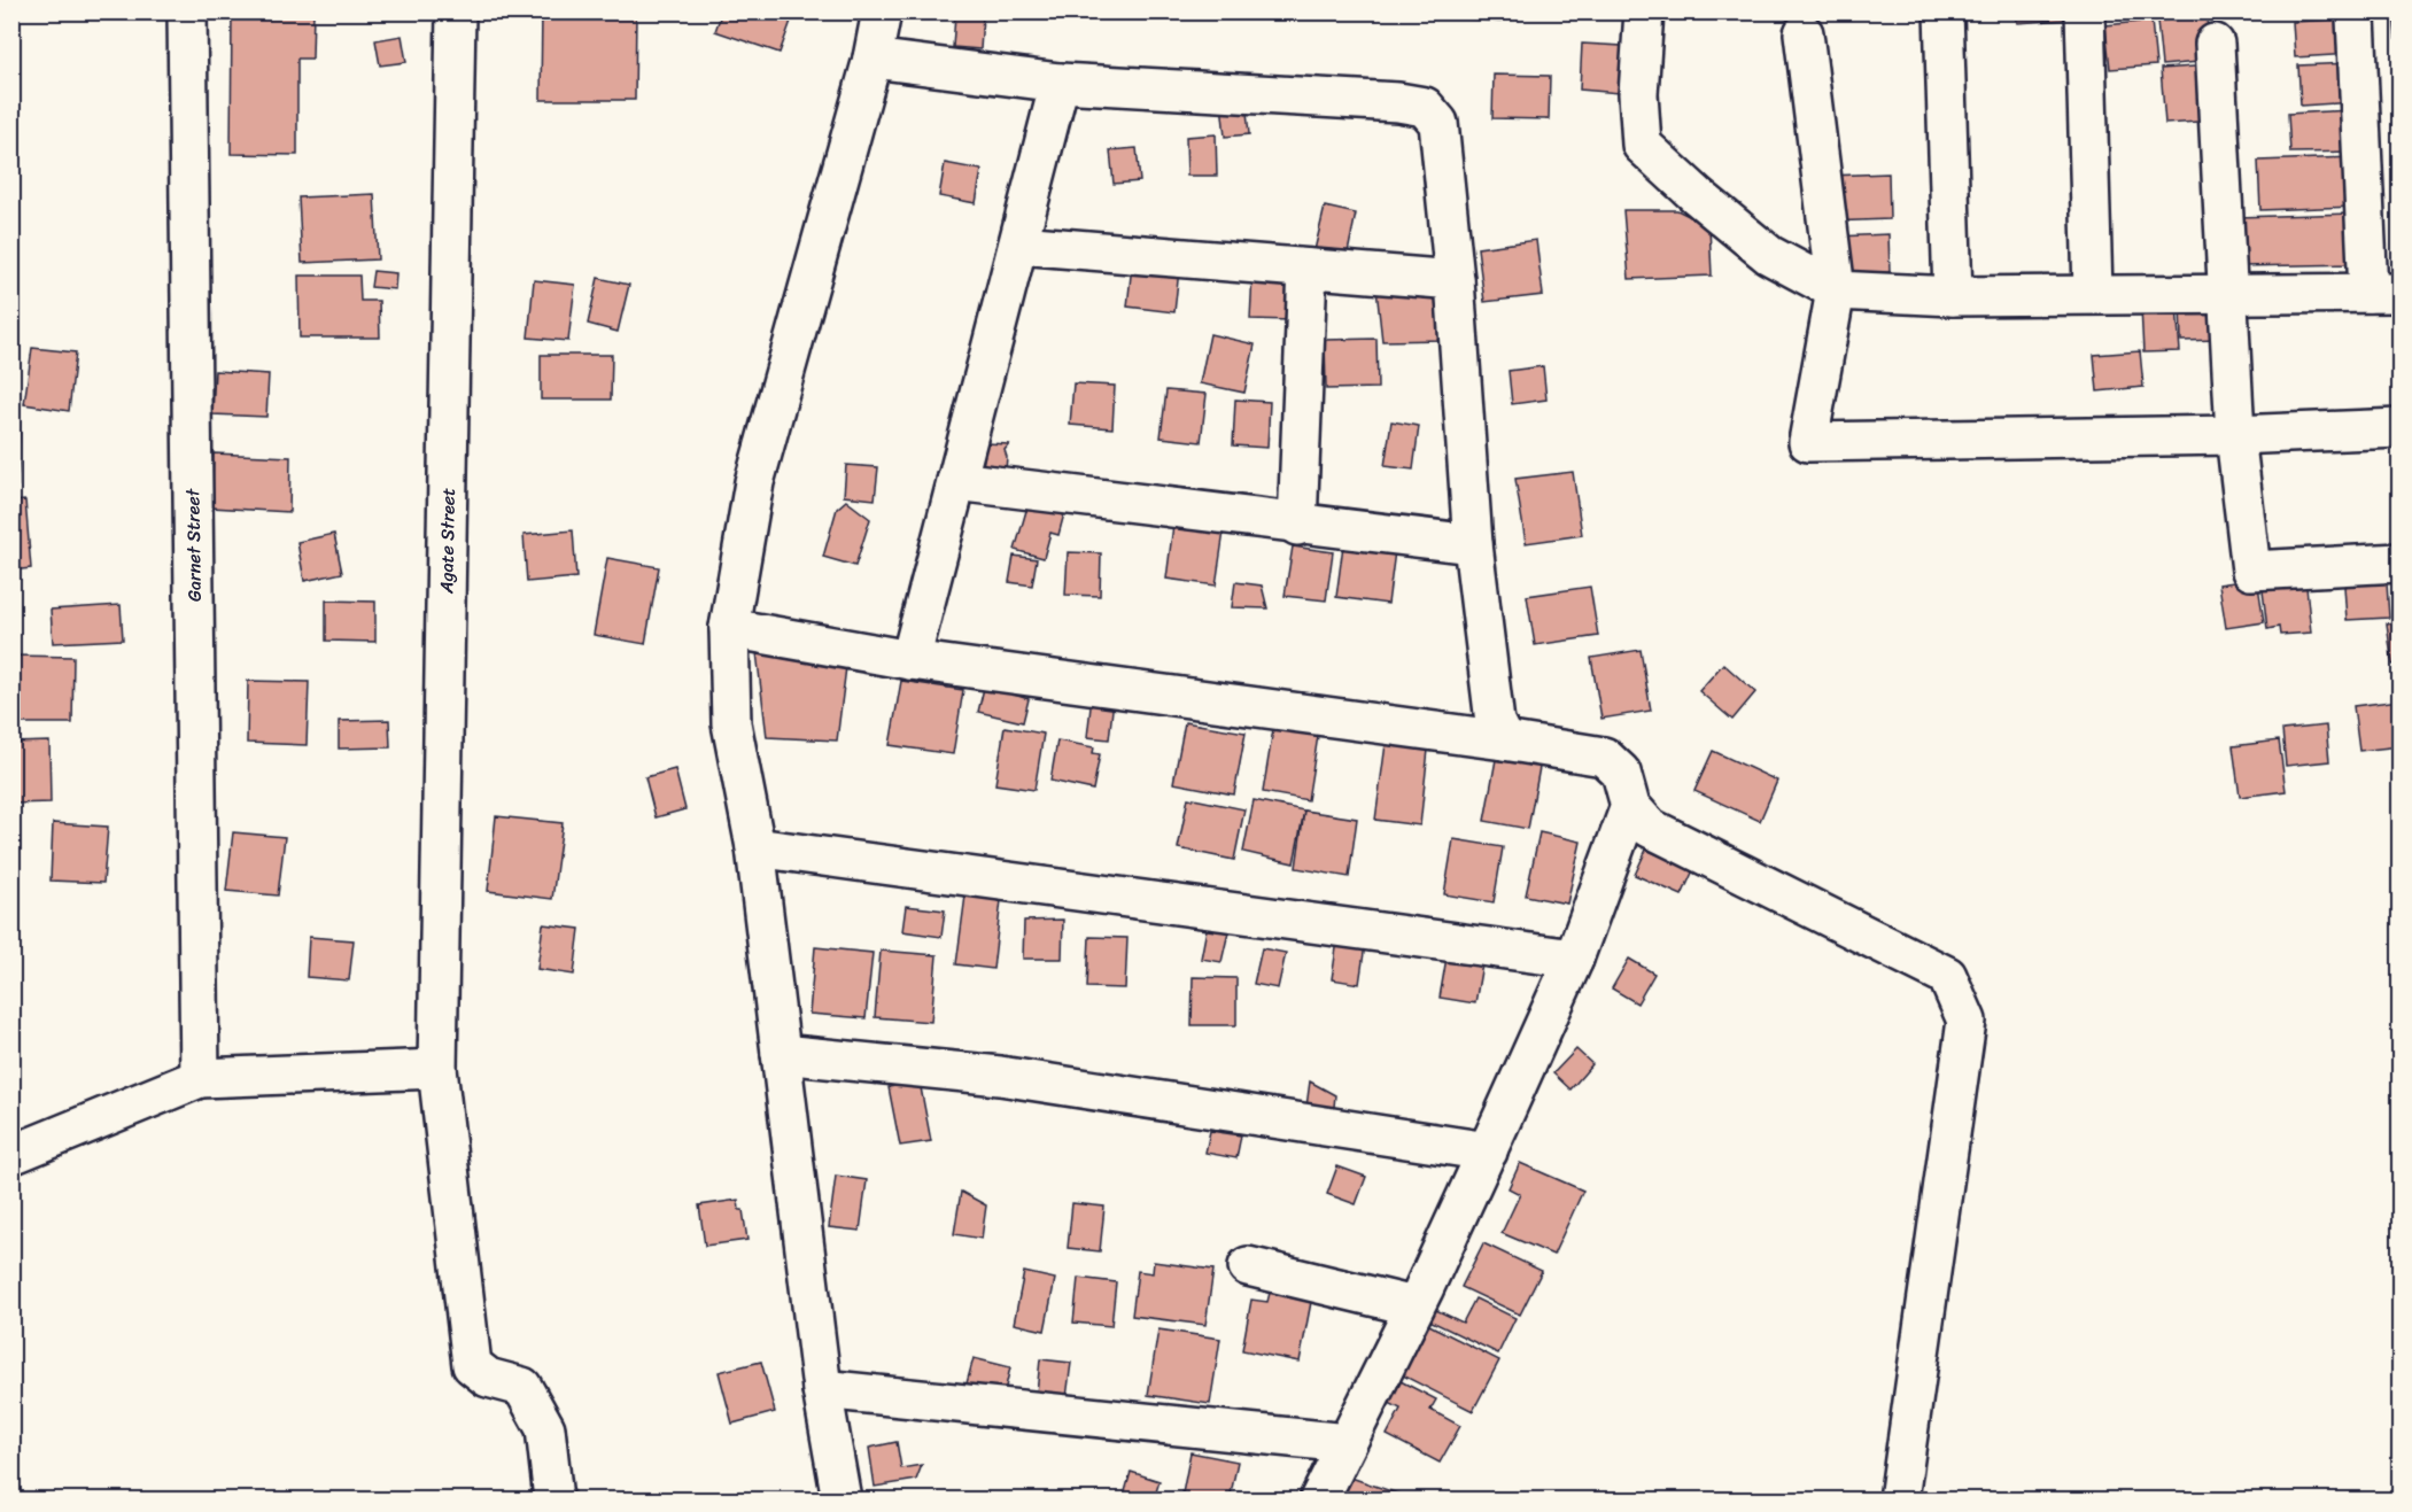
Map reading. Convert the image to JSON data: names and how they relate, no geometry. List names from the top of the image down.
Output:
{
  "streets": {
    "street": ["Agate Street", "Garnet Street"]
  }
}
